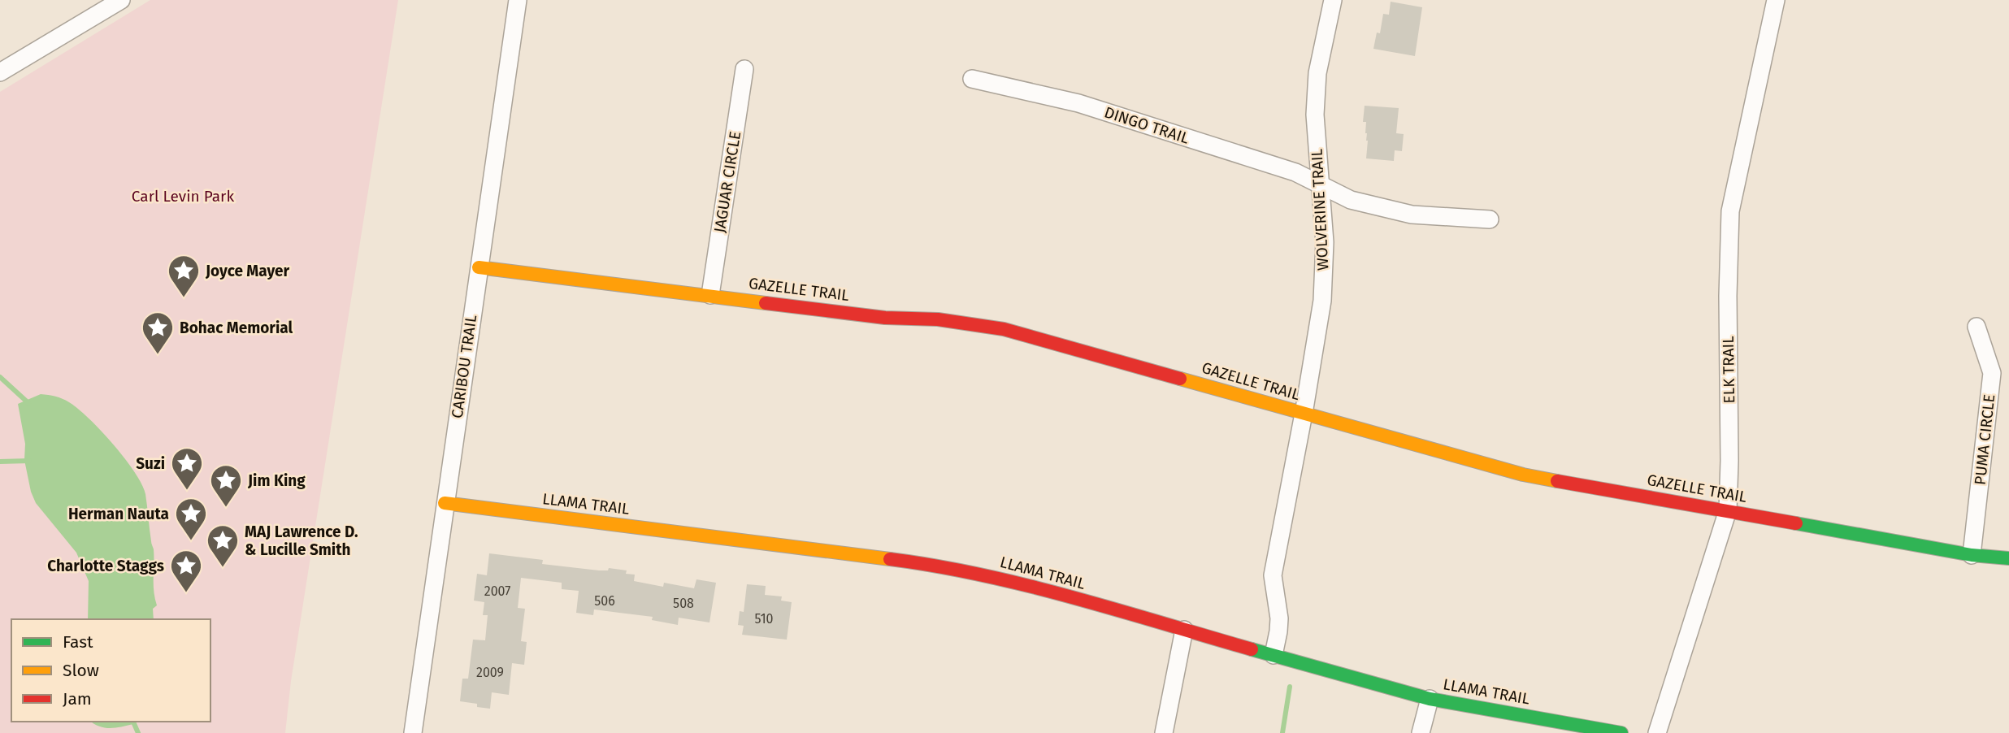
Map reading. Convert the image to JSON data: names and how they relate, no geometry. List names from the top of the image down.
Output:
{
  "streets": {
    "street": [
      "DINGO TRAIL",
      "JAGUAR CIRCLE",
      "WOLVERINE TRAIL",
      "GAZELLE TRAIL",
      "CARIBOU TRAIL",
      "ELK TRAIL",
      "PUMA CIRCLE",
      "LLAMA TRAIL"
    ]
  },
  "crossings": [
    ["DINGO TRAIL", "WOLVERINE TRAIL"],
    ["JAGUAR CIRCLE", "GAZELLE TRAIL"],
    ["WOLVERINE TRAIL", "GAZELLE TRAIL"],
    ["WOLVERINE TRAIL", "LLAMA TRAIL"],
    ["GAZELLE TRAIL", "CARIBOU TRAIL"],
    ["GAZELLE TRAIL", "ELK TRAIL"],
    ["GAZELLE TRAIL", "PUMA CIRCLE"],
    ["CARIBOU TRAIL", "LLAMA TRAIL"]
  ],
  "parks": ["Carl Levin Park"],
  "places": {
    "place": [
      "Joyce Mayer",
      "Bohac Memorial",
      "Suzi",
      "Jim King",
      "Herman Nauta",
      "MAJ Lawrence D. & Lucille Smith",
      "Charlotte Staggs"
    ]
  },
  "house_numbers": [
    "2007",
    "506",
    "508",
    "510",
    "2009"
  ],
  "legend": ["Fast", "Slow", "Jam"]
}
